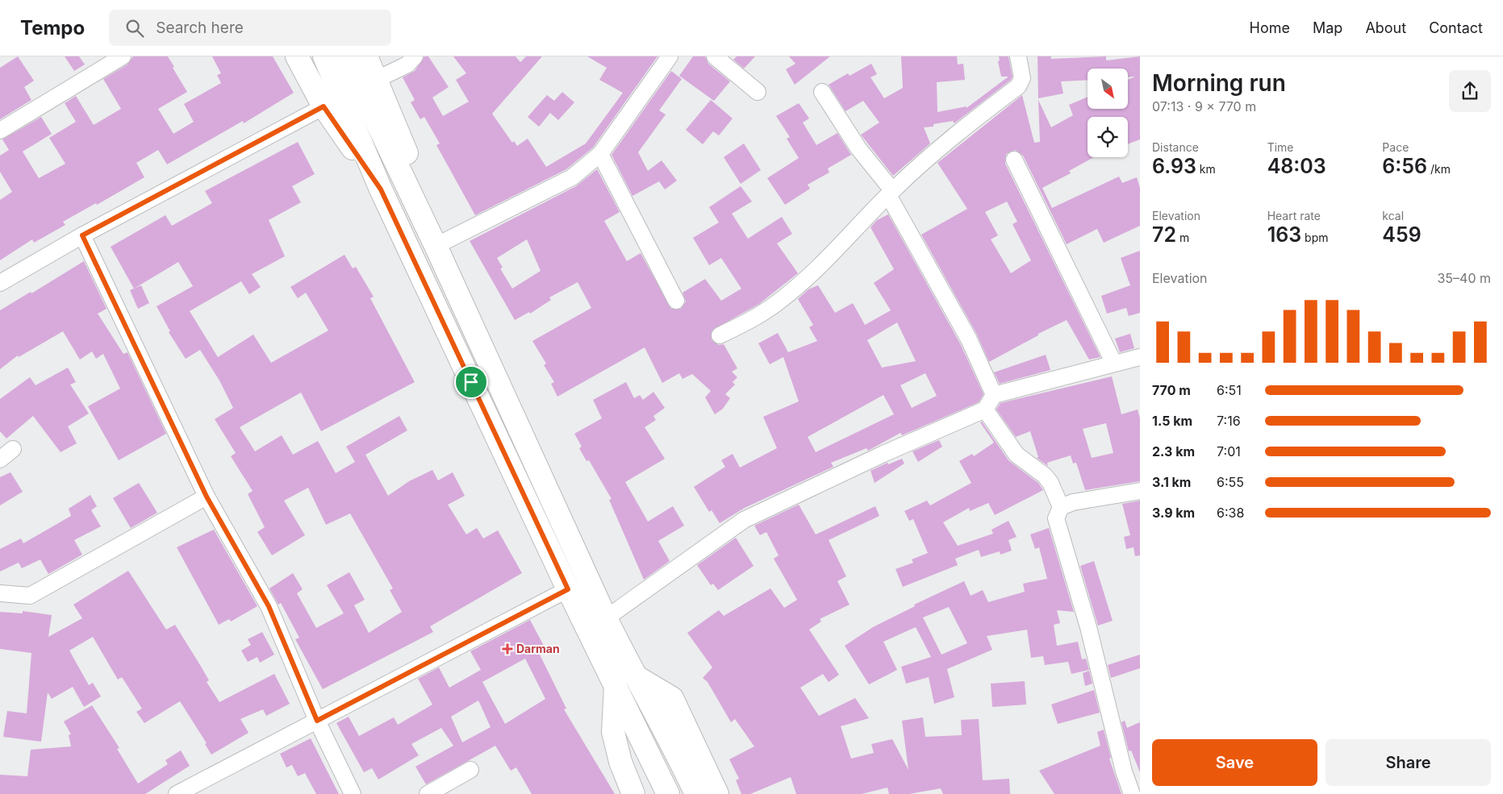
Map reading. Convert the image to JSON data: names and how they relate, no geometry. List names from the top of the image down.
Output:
{
  "places": {
    "health": ["Darman"]
  },
  "north": "bottom right",
  "page": {
    "header": "Tempo",
    "search": "Search here",
    "nav": [
      "Home",
      "Map",
      "About",
      "Contact"
    ],
    "heading": ["Morning run", "07:13 · 9 × 770 m"],
    "stats": [
      ["Distance", "6.93 km"],
      ["Time", "48:03"],
      ["Pace", "6:56 /km"],
      ["Elevation", "72 m"],
      ["Heart rate", "163 bpm"],
      ["kcal", "459"]
    ],
    "chart": ["Elevation", "35–40 m"],
    "list": [
      {
        "name": "770 m",
        "note": "6:51"
      },
      {
        "name": "1.5 km",
        "note": "7:16"
      },
      {
        "name": "2.3 km",
        "note": "7:01"
      },
      {
        "name": "3.1 km",
        "note": "6:55"
      },
      {
        "name": "3.9 km",
        "note": "6:38"
      }
    ],
    "buttons": ["Save", "Share"]
  }
}
